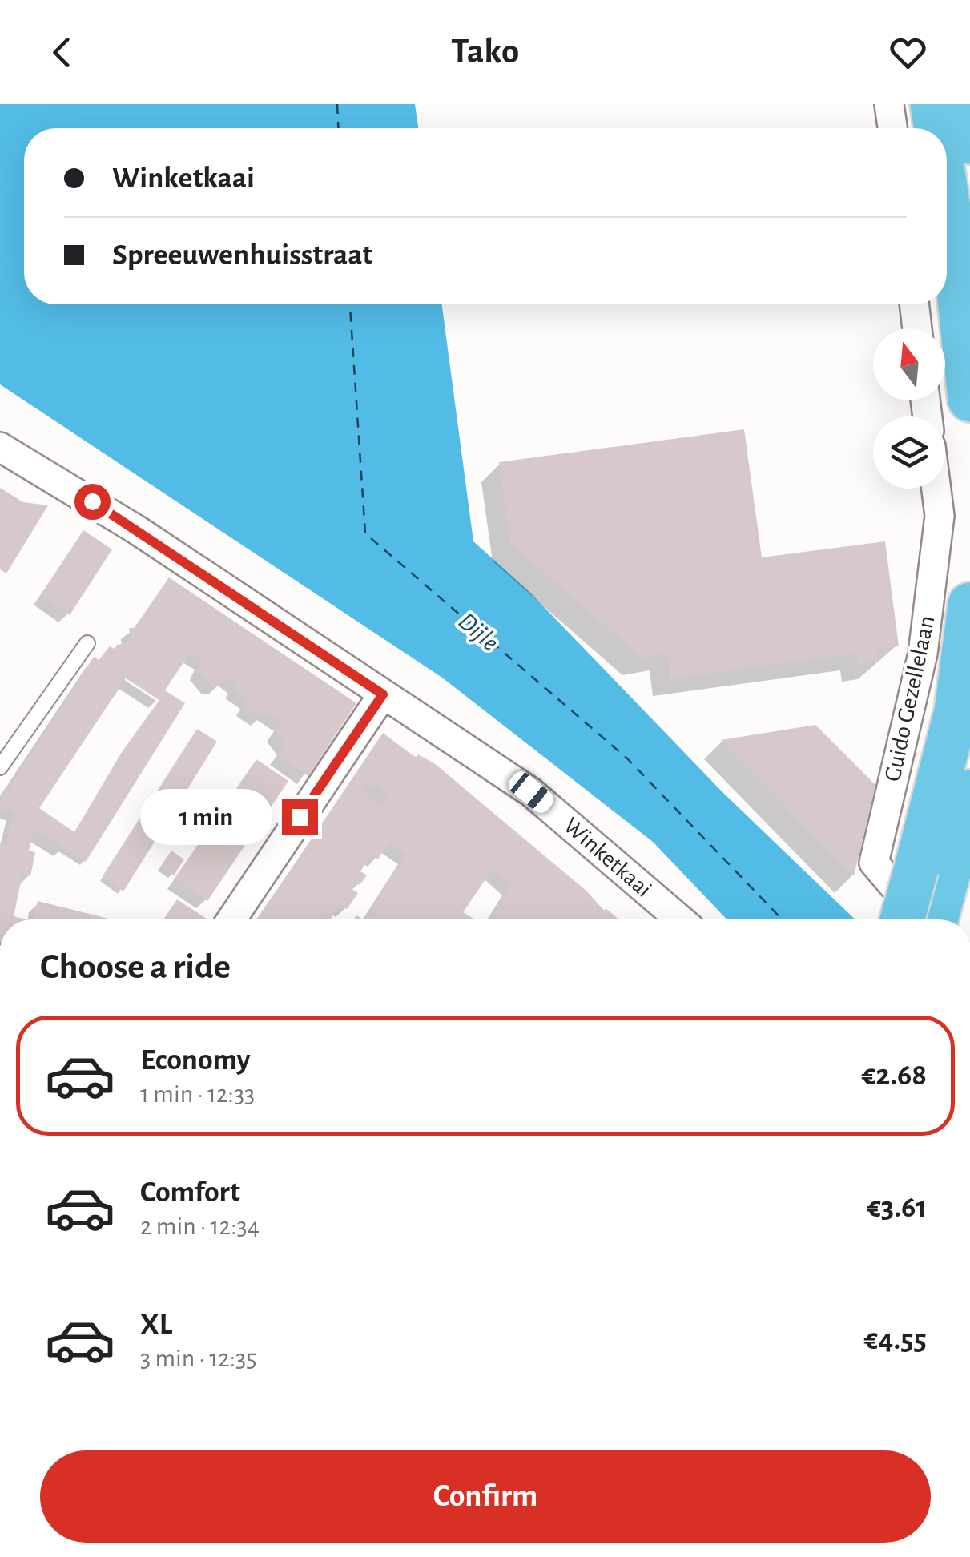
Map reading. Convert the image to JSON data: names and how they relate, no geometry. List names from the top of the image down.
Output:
{
  "streets": {
    "main road": ["Guido Gezellelaan"],
    "street": ["Winketkaai"]
  },
  "water": ["Dijle"],
  "north": "top",
  "page": {
    "header": "Tako",
    "banner": ["Winketkaai", "Spreeuwenhuisstraat"],
    "bubble": "1 min",
    "heading": "Choose a ride",
    "list": [
      {
        "name": "Economy",
        "note": "1 min · 12:33",
        "value": "€2.68"
      },
      {
        "name": "Comfort",
        "note": "2 min · 12:34",
        "value": "€3.61"
      },
      {
        "name": "XL",
        "note": "3 min · 12:35",
        "value": "€4.55"
      }
    ],
    "buttons": "Confirm"
  }
}
